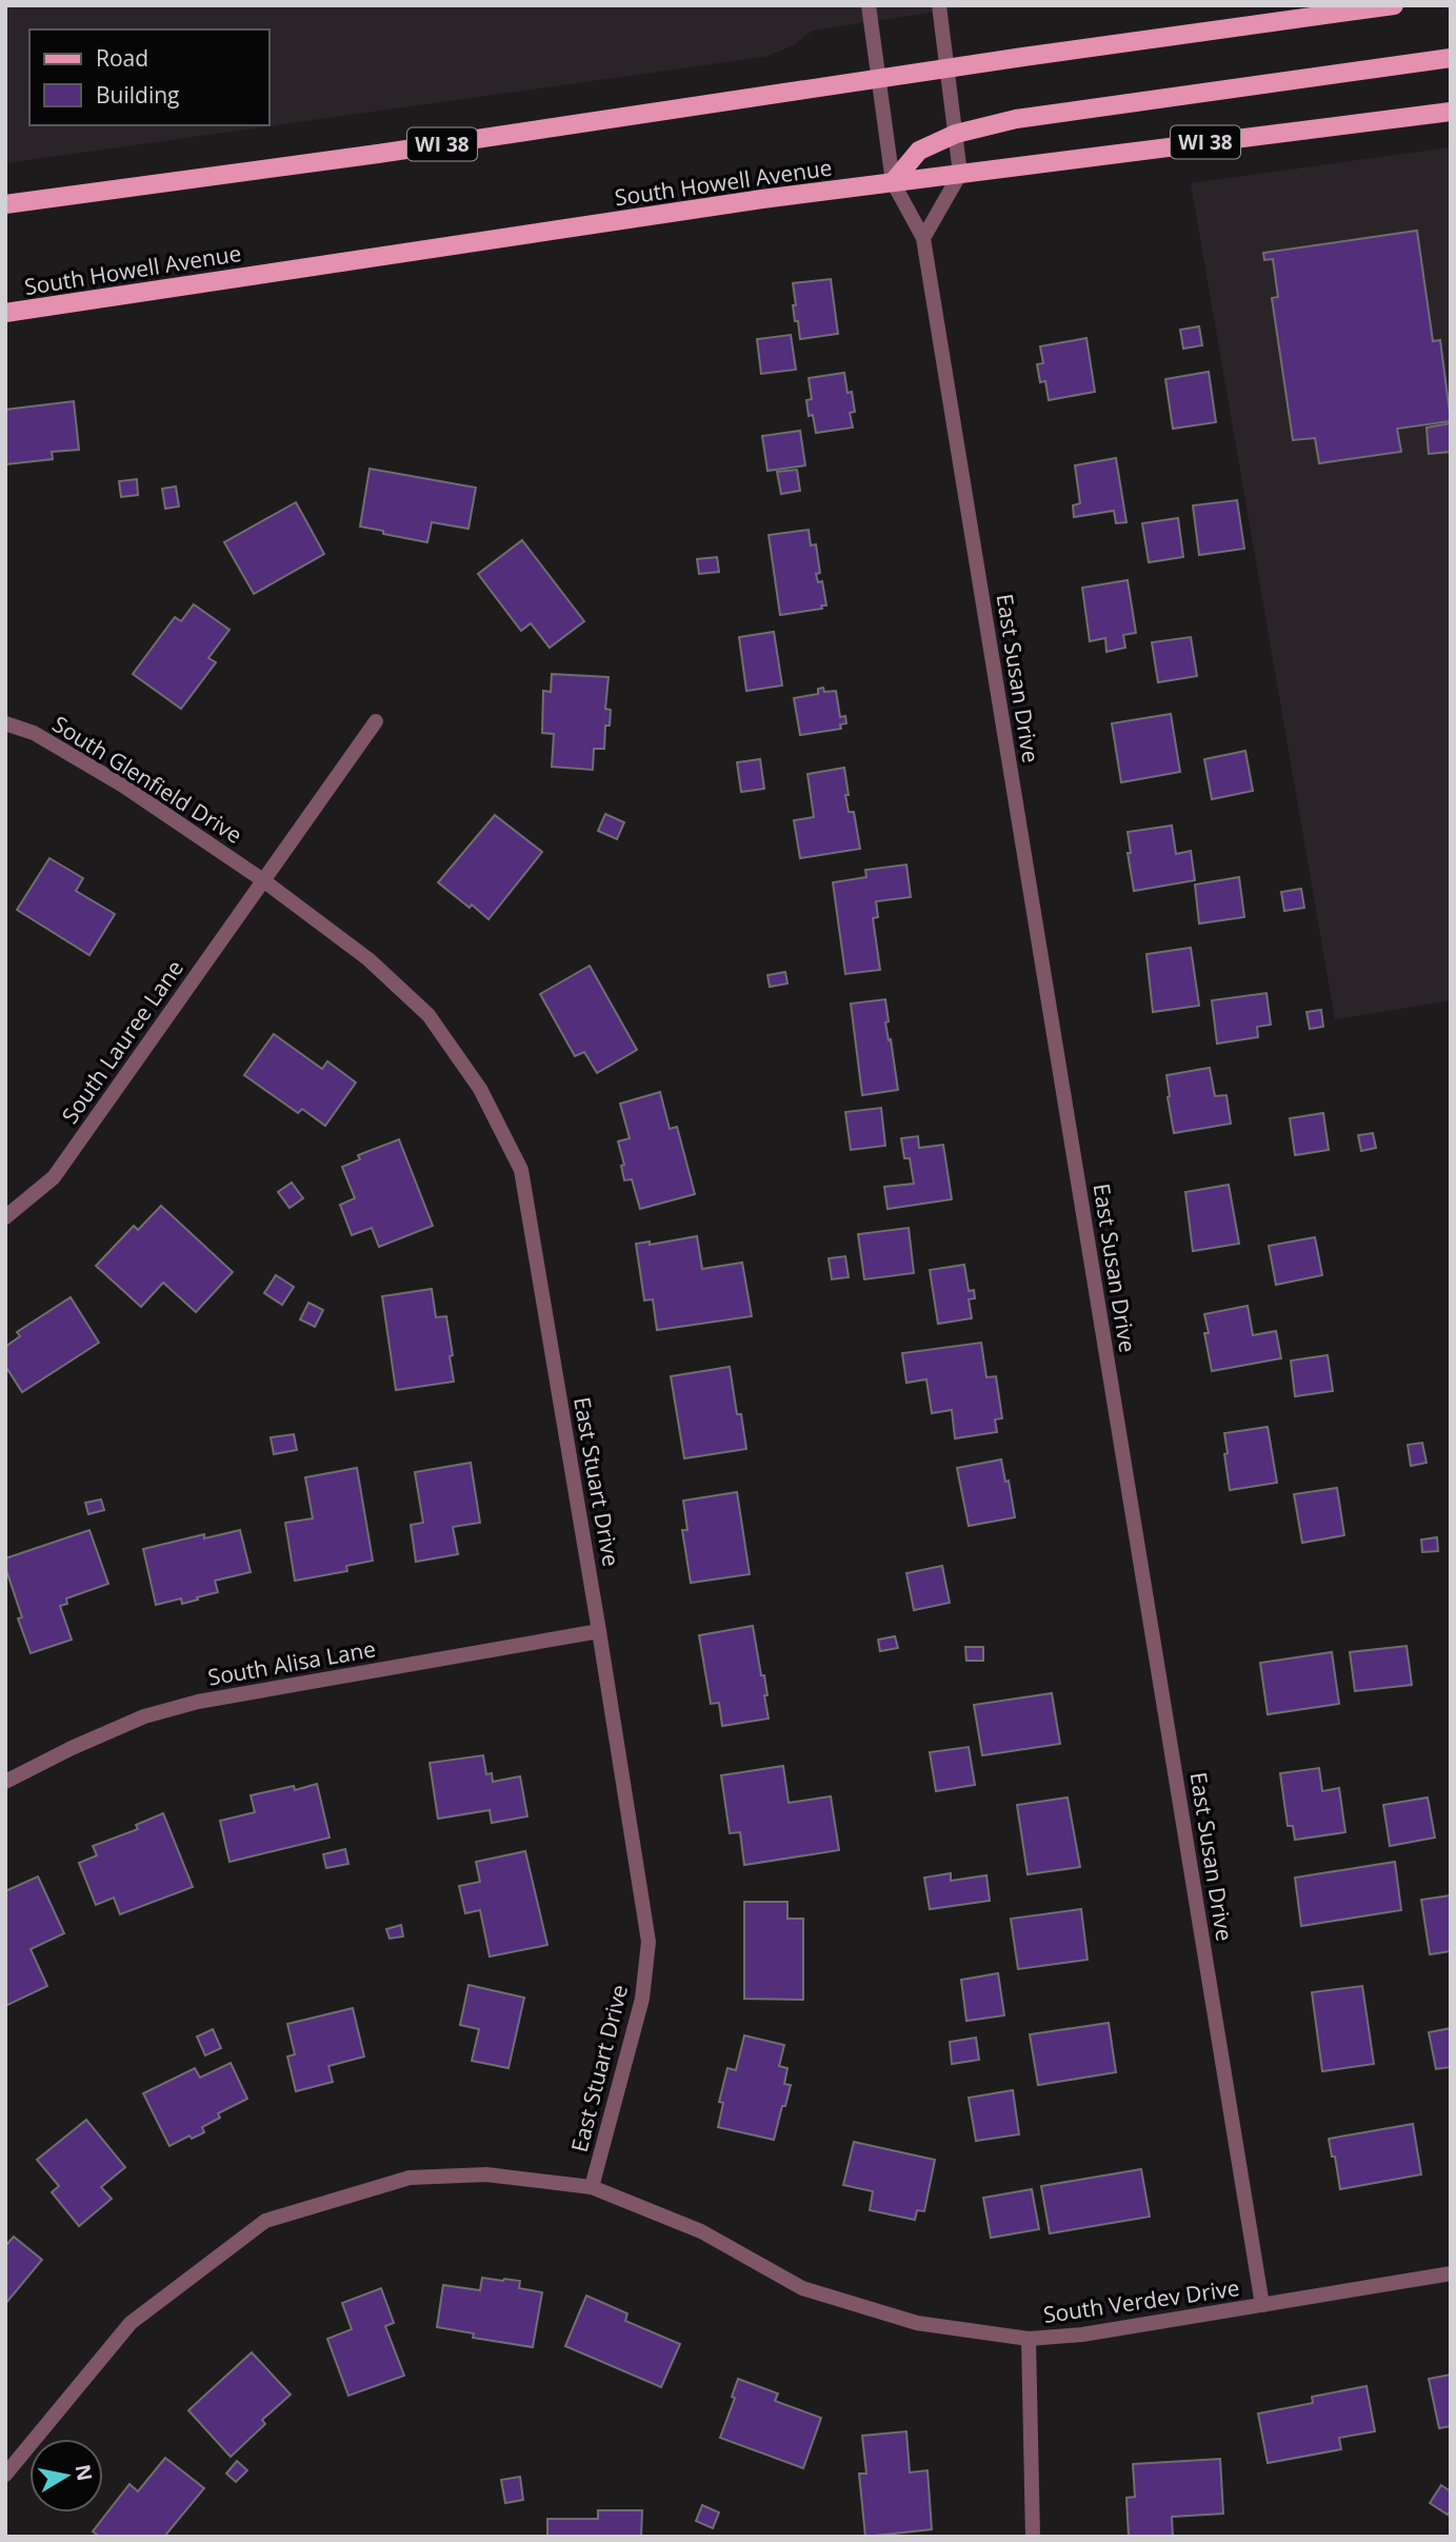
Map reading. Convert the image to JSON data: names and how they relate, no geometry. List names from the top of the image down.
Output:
{
  "streets": {
    "main road": ["WI 38", "South Howell Avenue"],
    "street": [
      "East Susan Drive",
      "South Glenfield Drive",
      "South Lauree Lane",
      "East Stuart Drive",
      "South Alisa Lane",
      "South Verdev Drive"
    ]
  },
  "crossings": [
    ["South Howell Avenue", "East Susan Drive"],
    ["East Susan Drive", "South Verdev Drive"],
    ["South Glenfield Drive", "South Lauree Lane"],
    ["South Glenfield Drive", "East Stuart Drive"],
    ["South Lauree Lane", "East Stuart Drive"],
    ["East Stuart Drive", "South Alisa Lane"],
    ["East Stuart Drive", "South Verdev Drive"]
  ],
  "legend": ["Road", "Building"],
  "north": "right"
}
